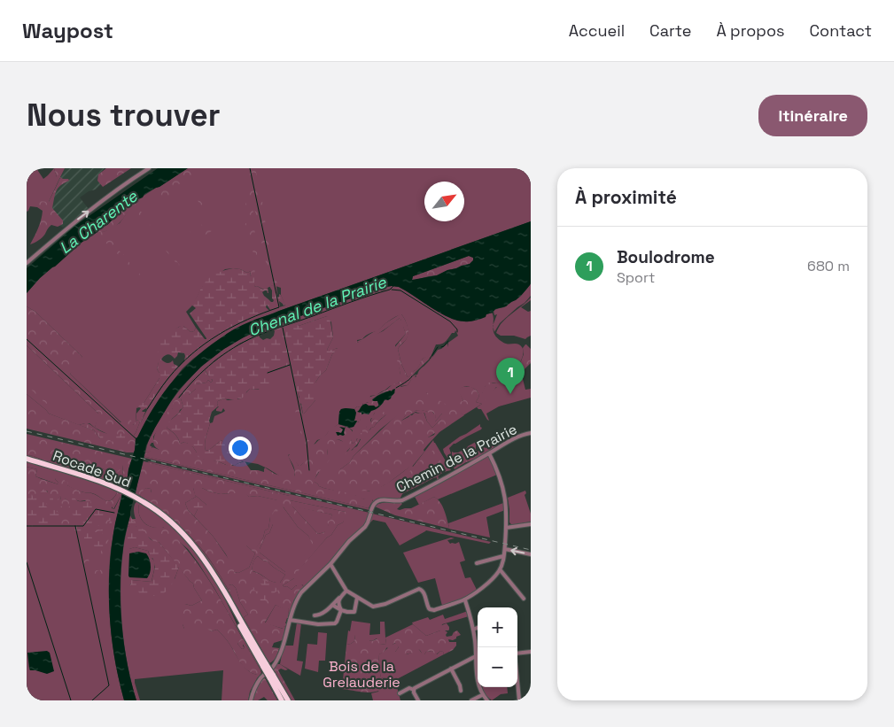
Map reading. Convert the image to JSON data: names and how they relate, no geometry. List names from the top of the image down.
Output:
{
  "streets": {
    "highway": ["Rocade Sud"],
    "street": ["Chemin de la Prairie"]
  },
  "water": ["La Charente", "Chenal de la Prairie"],
  "parks": ["Bois de la Grelauderie"],
  "north": "top right",
  "page": {
    "header": "Waypost",
    "nav": [
      "Accueil",
      "Carte",
      "À propos",
      "Contact"
    ],
    "buttons": "Itinéraire",
    "title": "Nous trouver",
    "heading": "À proximité",
    "list": [
      {
        "mark": "1",
        "name": "Boulodrome",
        "note": "Sport",
        "value": "680 m"
      }
    ],
    "pins": "1",
    "map_buttons": ["+", "−"]
  }
}
